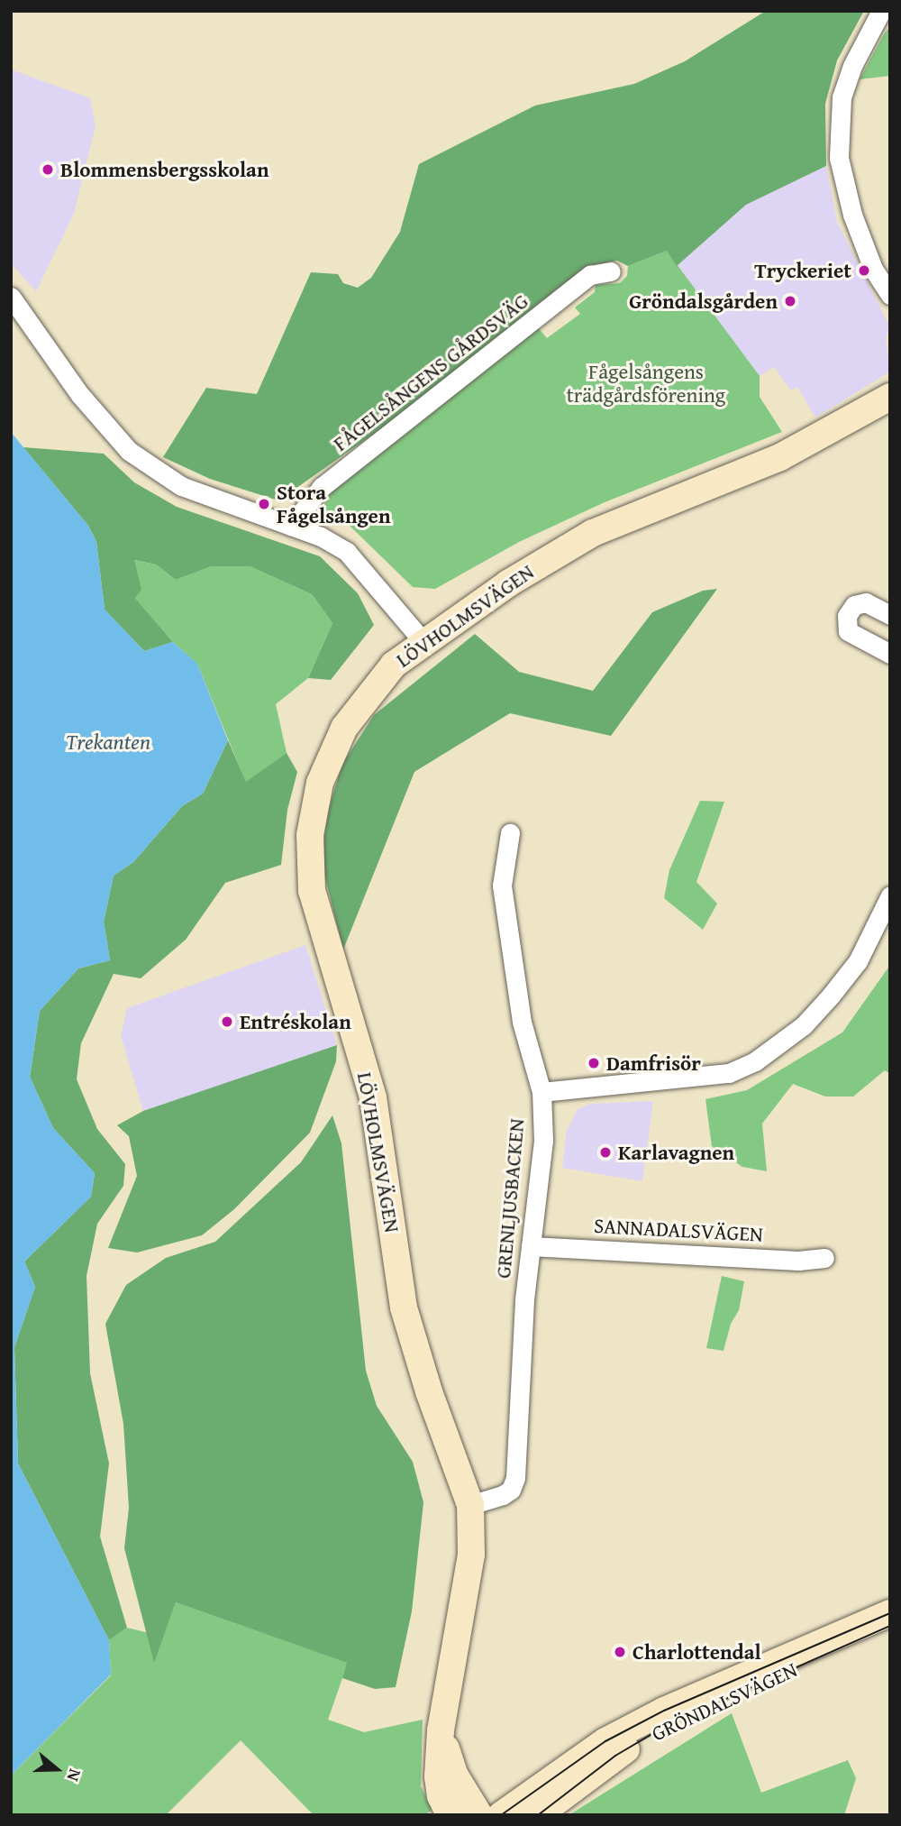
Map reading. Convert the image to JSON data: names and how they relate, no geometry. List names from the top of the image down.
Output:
{
  "streets": {
    "street": [
      "FÅGELSÅNGENS GÅRDSVÄG",
      "LÖVHOLMSVÄGEN",
      "GRENLJUSBACKEN",
      "SANNADALSVÄGEN",
      "GRÖNDALSVÄGEN"
    ]
  },
  "crossings": [
    ["LÖVHOLMSVÄGEN", "GRENLJUSBACKEN"],
    ["GRENLJUSBACKEN", "SANNADALSVÄGEN"]
  ],
  "water": ["Trekanten"],
  "parks": ["Fågelsångens trädgårdsförening"],
  "places": [
    "Blommensbergsskolan",
    "Tryckeriet",
    "Gröndalsgården",
    "Stora Fågelsången",
    "Entréskolan",
    "Damfrisör",
    "Karlavagnen",
    "Charlottendal"
  ],
  "north": "right"
}
